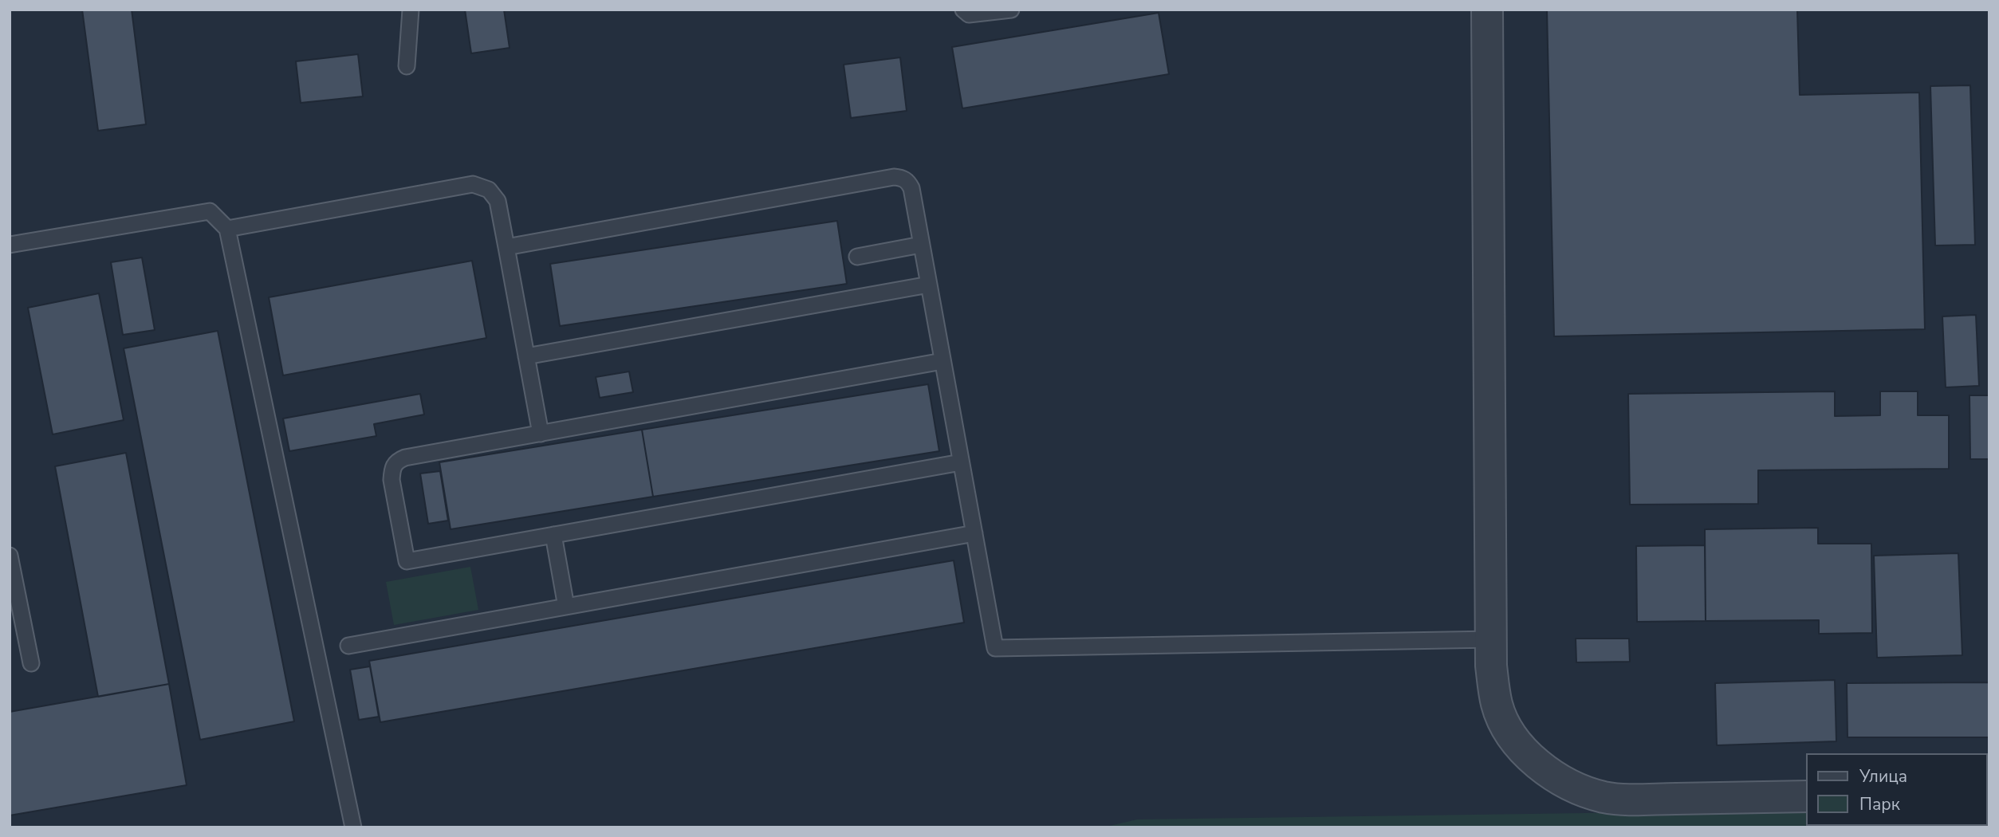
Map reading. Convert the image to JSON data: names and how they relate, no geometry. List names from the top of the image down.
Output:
{
  "legend": ["Улица", "Парк"]
}
